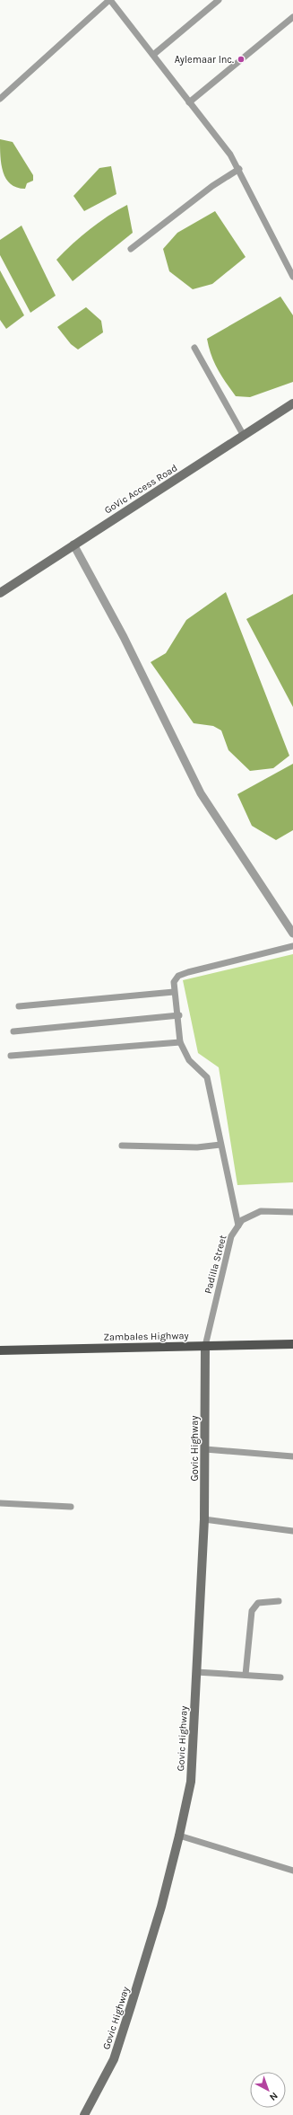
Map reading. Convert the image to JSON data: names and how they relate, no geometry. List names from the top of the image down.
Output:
{
  "streets": {
    "main road": ["GoVic Access Road", "Zambales Highway", "Govic Highway"],
    "street": ["Padilla Street"]
  },
  "crossings": [
    ["Padilla Street", "Zambales Highway"],
    ["Padilla Street", "Govic Highway"],
    ["Zambales Highway", "Govic Highway"]
  ],
  "places": ["Aylemaar Inc."],
  "north": "bottom right"
}
